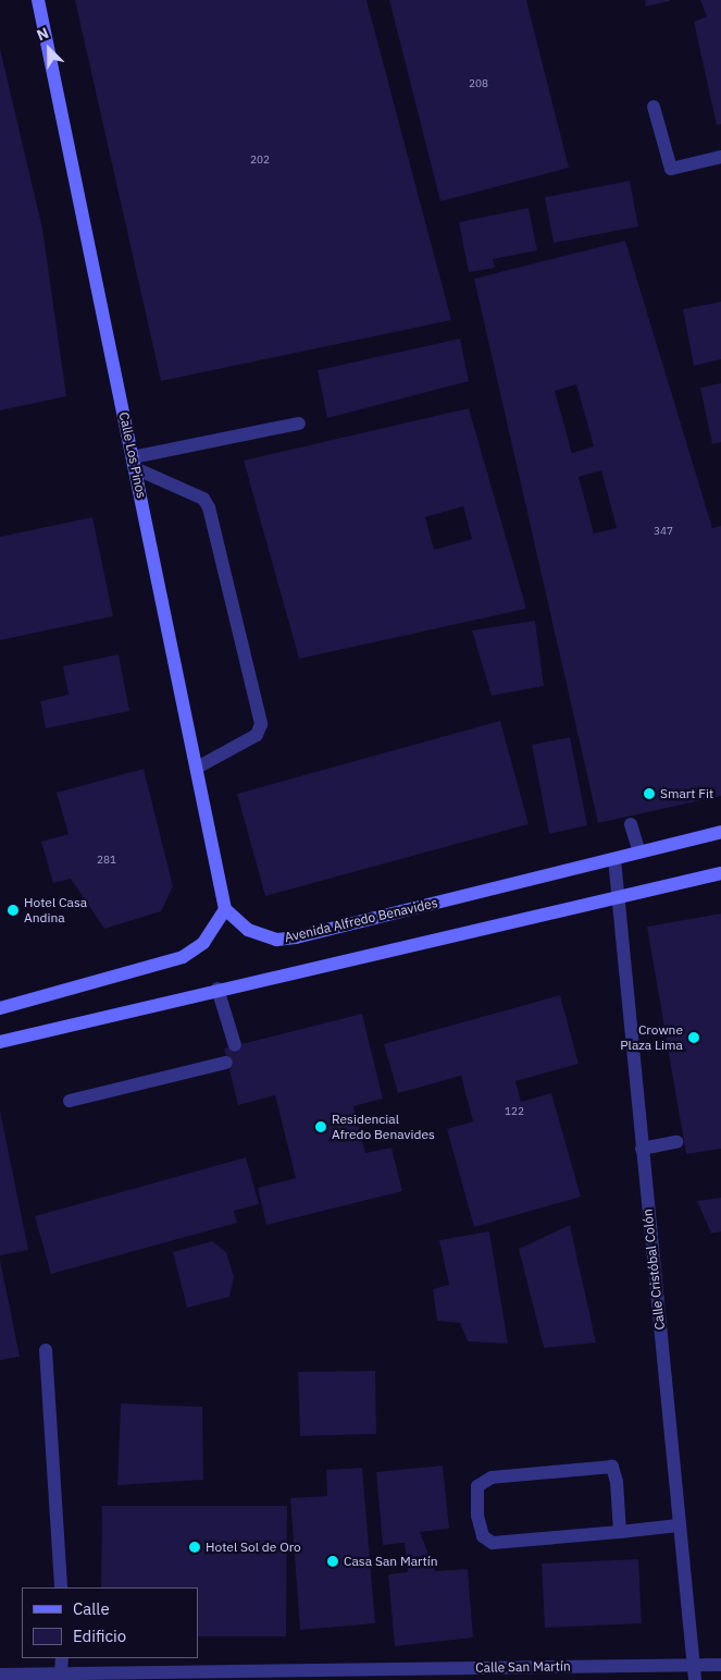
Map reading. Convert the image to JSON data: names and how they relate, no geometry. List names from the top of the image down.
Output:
{
  "streets": {
    "main road": ["Calle Los Pinos", "Avenida Alfredo Benavides"],
    "street": ["Calle Cristóbal Colón", "Calle San Martín"]
  },
  "crossings": [
    ["Calle Los Pinos", "Avenida Alfredo Benavides"],
    ["Avenida Alfredo Benavides", "Calle Cristóbal Colón"],
    ["Calle Cristóbal Colón", "Calle San Martín"]
  ],
  "places": [
    "Smart Fit",
    "Hotel Casa Andina",
    "Crowne Plaza Lima",
    "Residencial Afredo Benavides",
    "Hotel Sol de Oro",
    "Casa San Martín"
  ],
  "house_numbers": [
    "208",
    "202",
    "347",
    "281",
    "122"
  ],
  "legend": ["Calle", "Edificio"],
  "north": "top left"
}
